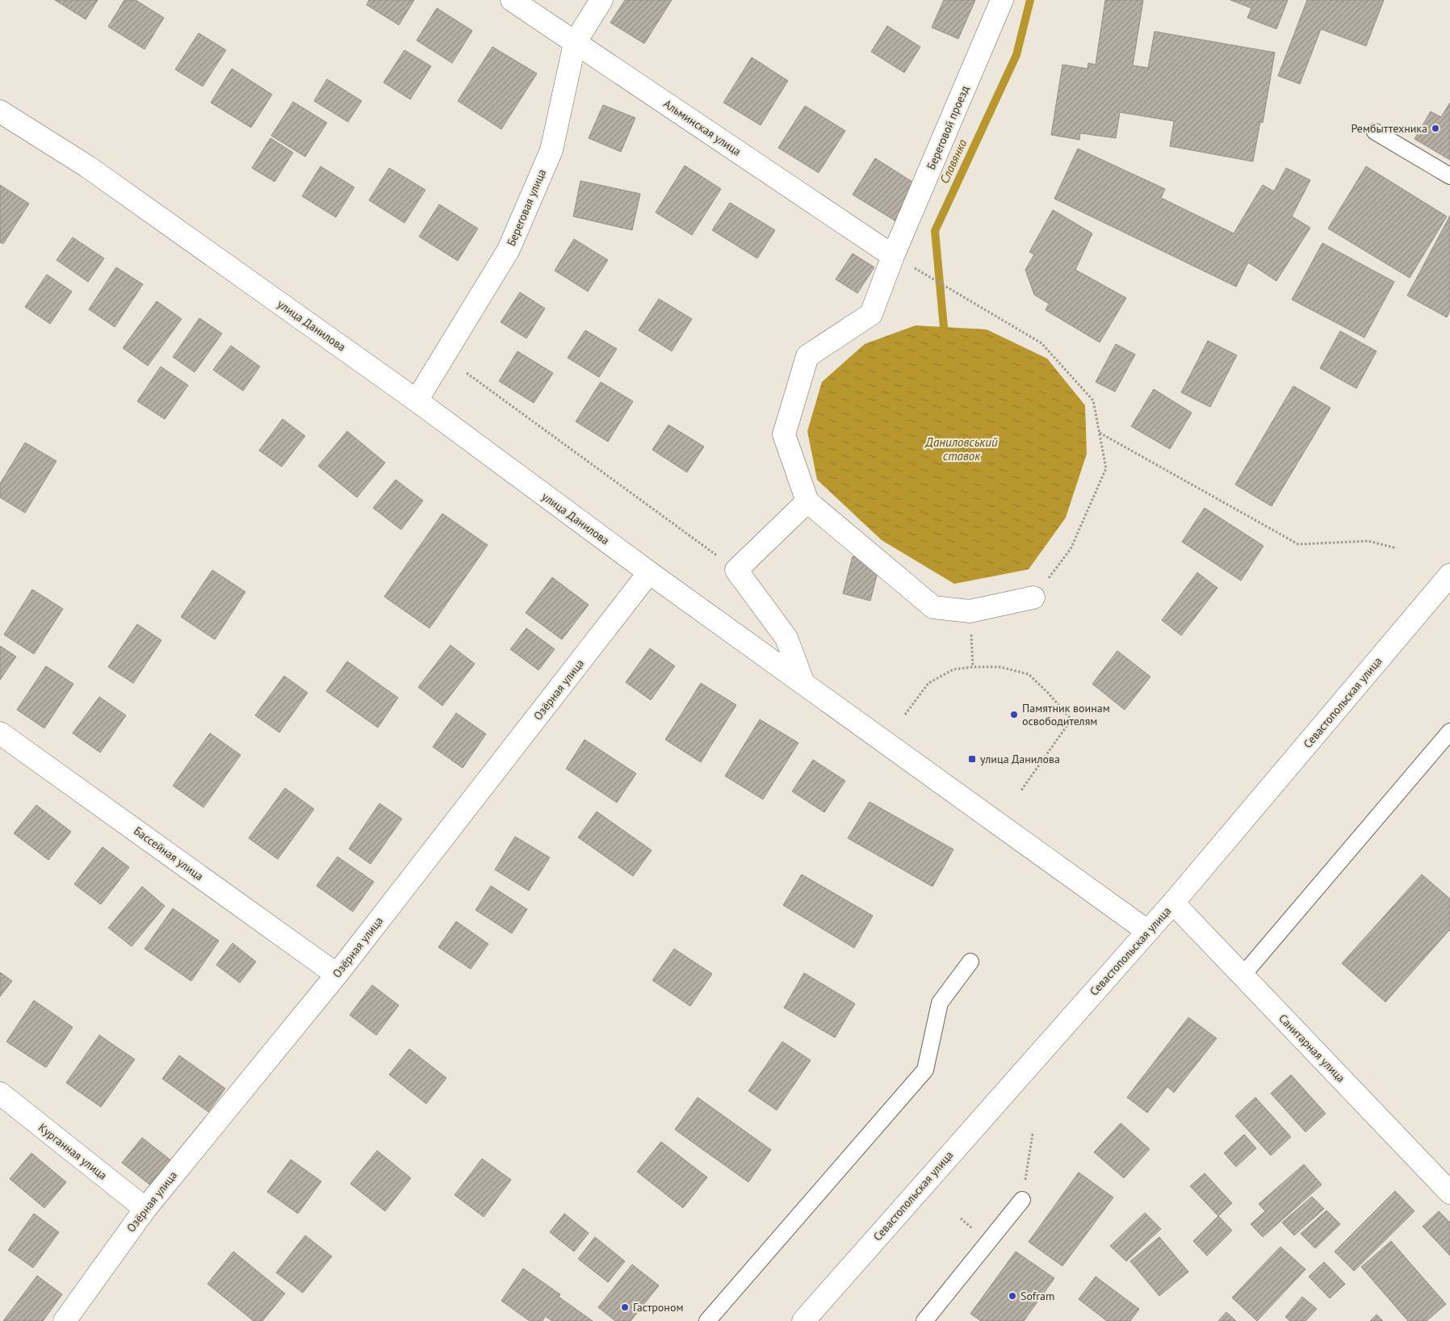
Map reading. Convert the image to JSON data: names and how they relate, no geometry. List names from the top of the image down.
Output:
{
  "streets": {
    "street": [
      "Альминская улица",
      "Береговой проезд",
      "Береговая улица",
      "улица Данилова",
      "Озёрная улица",
      "Севастопольская улица",
      "Бассейная улица",
      "Санитарная улица",
      "Курганная улица"
    ]
  },
  "crossings": [
    ["Альминская улица", "Береговой проезд"],
    ["Альминская улица", "Береговая улица"],
    ["Береговая улица", "улица Данилова"],
    ["улица Данилова", "Озёрная улица"],
    ["улица Данилова", "Севастопольская улица"],
    ["Озёрная улица", "Бассейная улица"],
    ["Озёрная улица", "Курганная улица"],
    ["Севастопольская улица", "Санитарная улица"]
  ],
  "water": ["Славянка", "Даниловський ставок"],
  "places": {
    "other": [
      "Рембыттехника",
      "Памятник воинам освободителям",
      "Sofram",
      "Гастроном"
    ],
    "transit": ["улица Данилова"]
  }
}
